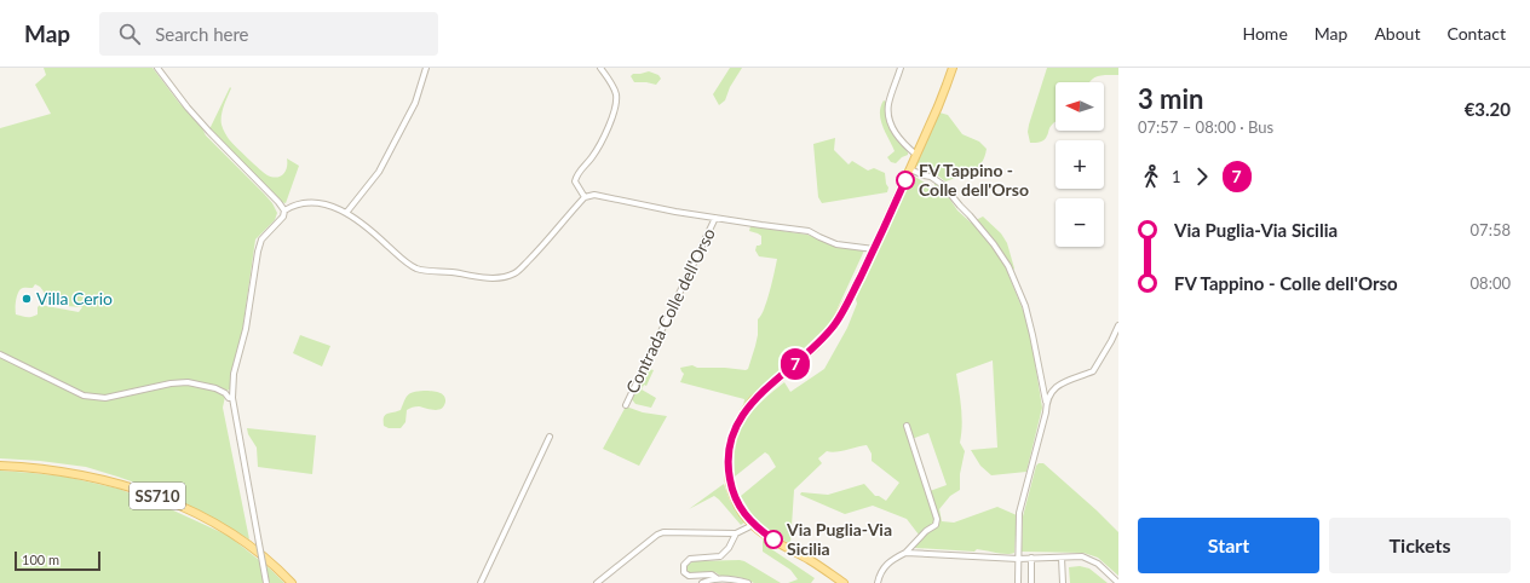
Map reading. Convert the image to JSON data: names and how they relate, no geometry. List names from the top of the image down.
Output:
{
  "streets": {
    "main road": ["SS710"],
    "street": ["Contrada Colle dell'Orso"]
  },
  "places": ["FV Tappino - Colle dell'Orso", "Villa Cerio", "Via Puglia-Via Sicilia"],
  "lines": ["bus line 7"],
  "scale_bar": "100 m",
  "north": "left",
  "page": {
    "header": "Map",
    "search": "Search here",
    "nav": [
      "Home",
      "Map",
      "About",
      "Contact"
    ],
    "on_map": "7",
    "heading": ["3 min", "07:57 – 08:00 · Bus", "€3.20"],
    "map_buttons": ["+", "−"],
    "legs": ["1", "7"],
    "list": [
      {
        "name": "Via Puglia-Via Sicilia",
        "value": "07:58"
      },
      {
        "name": "FV Tappino - Colle dell'Orso",
        "value": "08:00"
      }
    ],
    "buttons": ["Start", "Tickets"],
    "scale": "100 m"
  }
}
